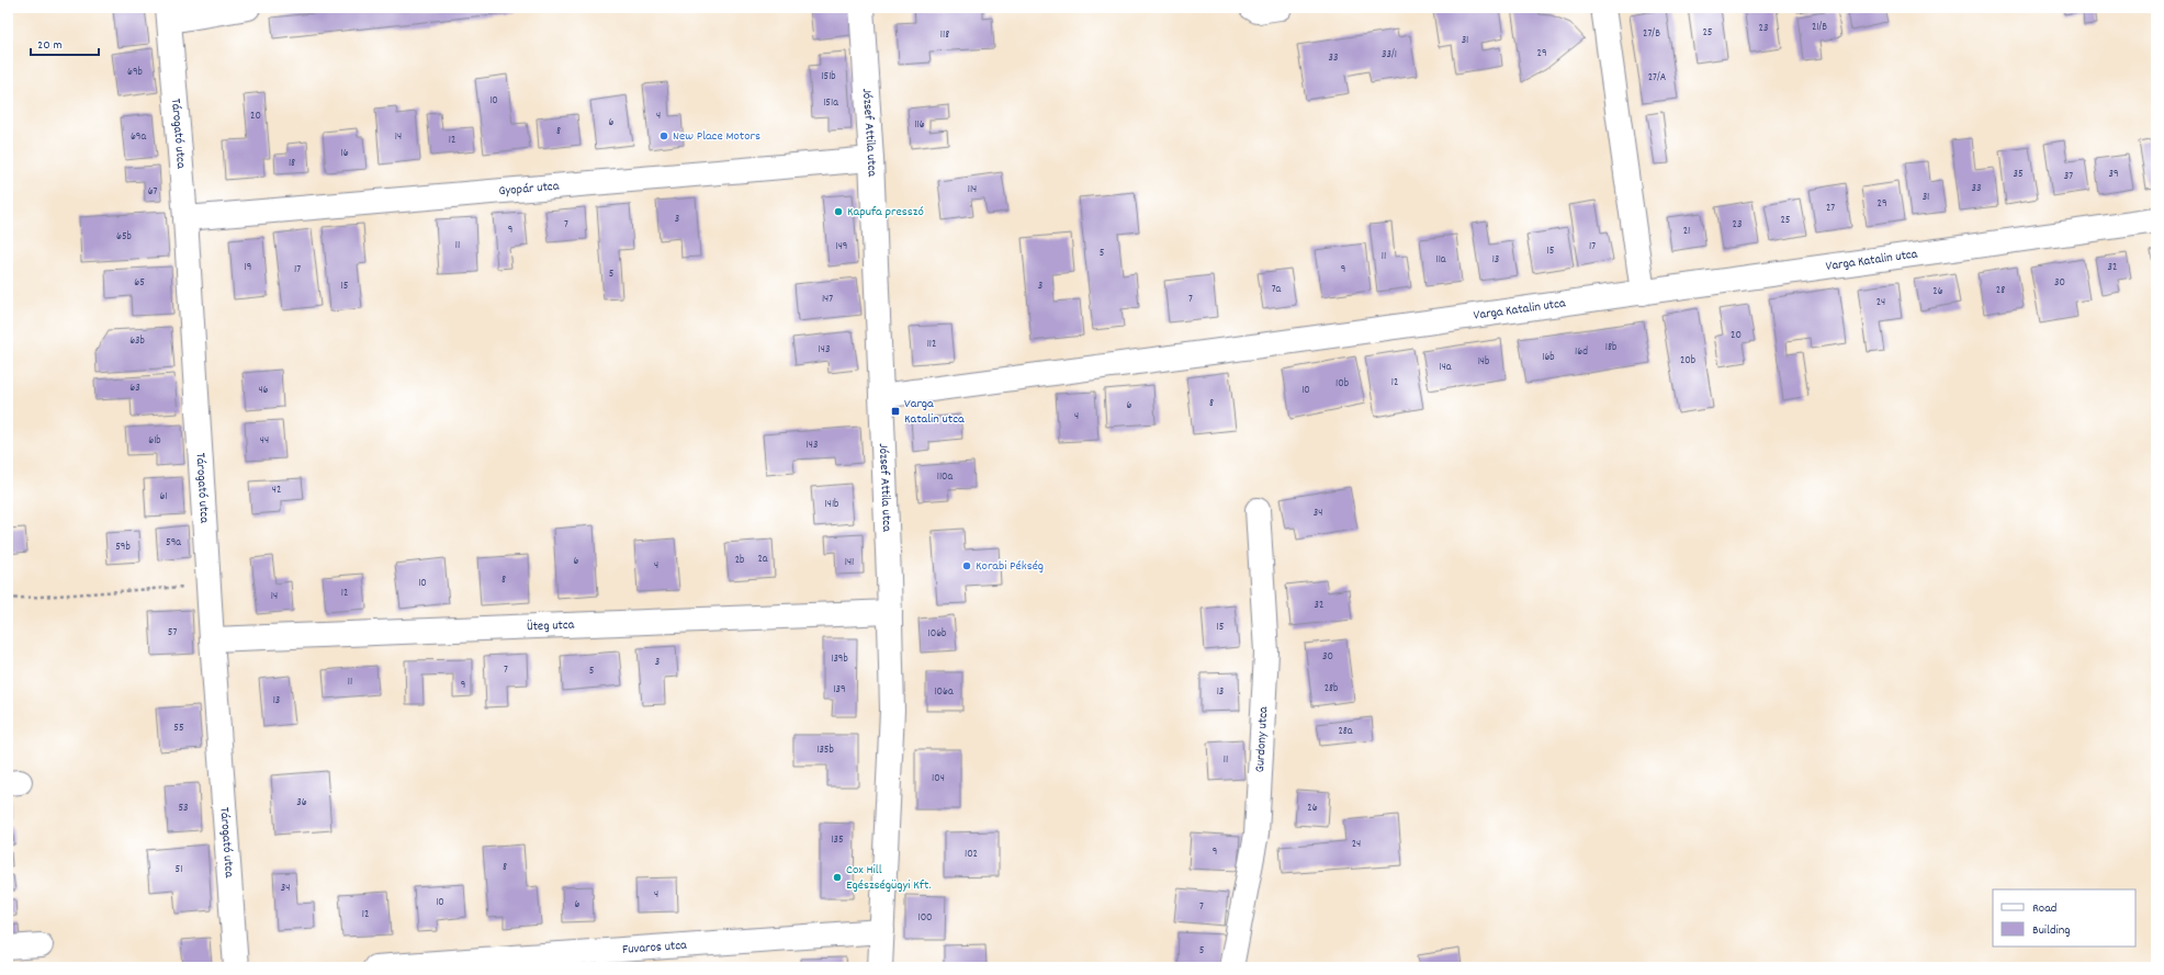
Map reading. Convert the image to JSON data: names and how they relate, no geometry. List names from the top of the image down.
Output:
{
  "streets": {
    "street": [
      "Tárogató utca",
      "József Attila utca",
      "Gyopár utca",
      "Varga Katalin utca",
      "Üteg utca",
      "Gurdony utca",
      "Fuvaros utca"
    ]
  },
  "crossings": [
    ["Tárogató utca", "Gyopár utca"],
    ["Tárogató utca", "Üteg utca"],
    ["József Attila utca", "Gyopár utca"],
    ["József Attila utca", "Varga Katalin utca"],
    ["József Attila utca", "Üteg utca"],
    ["József Attila utca", "Fuvaros utca"]
  ],
  "places": {
    "other": [
      "New Place Motors",
      "Kapufa presszó",
      "Korabi Pékség",
      "Cox Hill Egészségügyi Kft."
    ],
    "transit": ["Varga Katalin utca"]
  },
  "house_numbers": [
    "21/B",
    "23",
    "25",
    "27/B",
    "118",
    "31",
    "29",
    "33/1",
    "33",
    "69b",
    "151b",
    "27/A",
    "10",
    "151a",
    "20",
    "4",
    "6",
    "116",
    "8",
    "69a",
    "14",
    "12",
    "16",
    "18",
    "35",
    "39",
    "37",
    "33",
    "114",
    "67",
    "31",
    "29",
    "27",
    "3",
    "25",
    "7",
    "23",
    "9",
    "21",
    "65b",
    "11",
    "149",
    "17",
    "15",
    "5",
    "11",
    "11a",
    "13",
    "19",
    "32",
    "17",
    "9",
    "5",
    "65",
    "30",
    "15",
    "3",
    "7a",
    "28",
    "26",
    "147",
    "7",
    "24",
    "20",
    "63b",
    "112",
    "18b",
    "143",
    "16d",
    "16b",
    "20b",
    "14b",
    "14a",
    "12",
    "10b",
    "63",
    "46",
    "10",
    "8",
    "6",
    "4",
    "61b",
    "44",
    "143",
    "110a",
    "42",
    "61",
    "141b",
    "34",
    "59a",
    "59b",
    "2a",
    "2b",
    "6",
    "141",
    "4",
    "8",
    "10",
    "12",
    "14",
    "32",
    "15",
    "57",
    "106b",
    "30",
    "139b",
    "3",
    "7",
    "5",
    "11",
    "9",
    "28b",
    "139",
    "106a",
    "13",
    "13",
    "55",
    "28a",
    "135b",
    "11",
    "104",
    "36",
    "53",
    "26",
    "135",
    "24",
    "9",
    "102",
    "8",
    "51",
    "34",
    "4",
    "10",
    "6",
    "7",
    "12",
    "100",
    "5"
  ],
  "legend": ["Road", "Building"],
  "scale_bar": "20 m"
}
